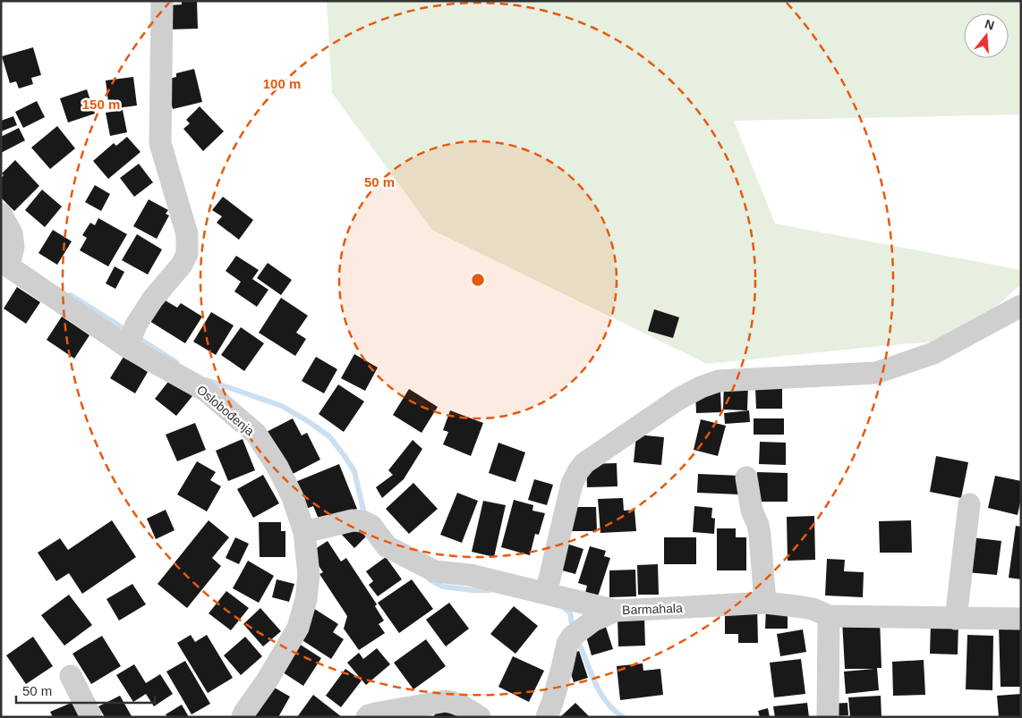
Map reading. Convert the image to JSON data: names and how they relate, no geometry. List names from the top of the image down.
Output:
{
  "streets": {
    "street": ["Oslobođenja", "Barmahala"]
  },
  "crossings": [
    ["Oslobođenja", "Barmahala"]
  ],
  "scale_bar": "50 m",
  "north": "top",
  "rings": ["100 m", "150 m", "50 m"]
}
